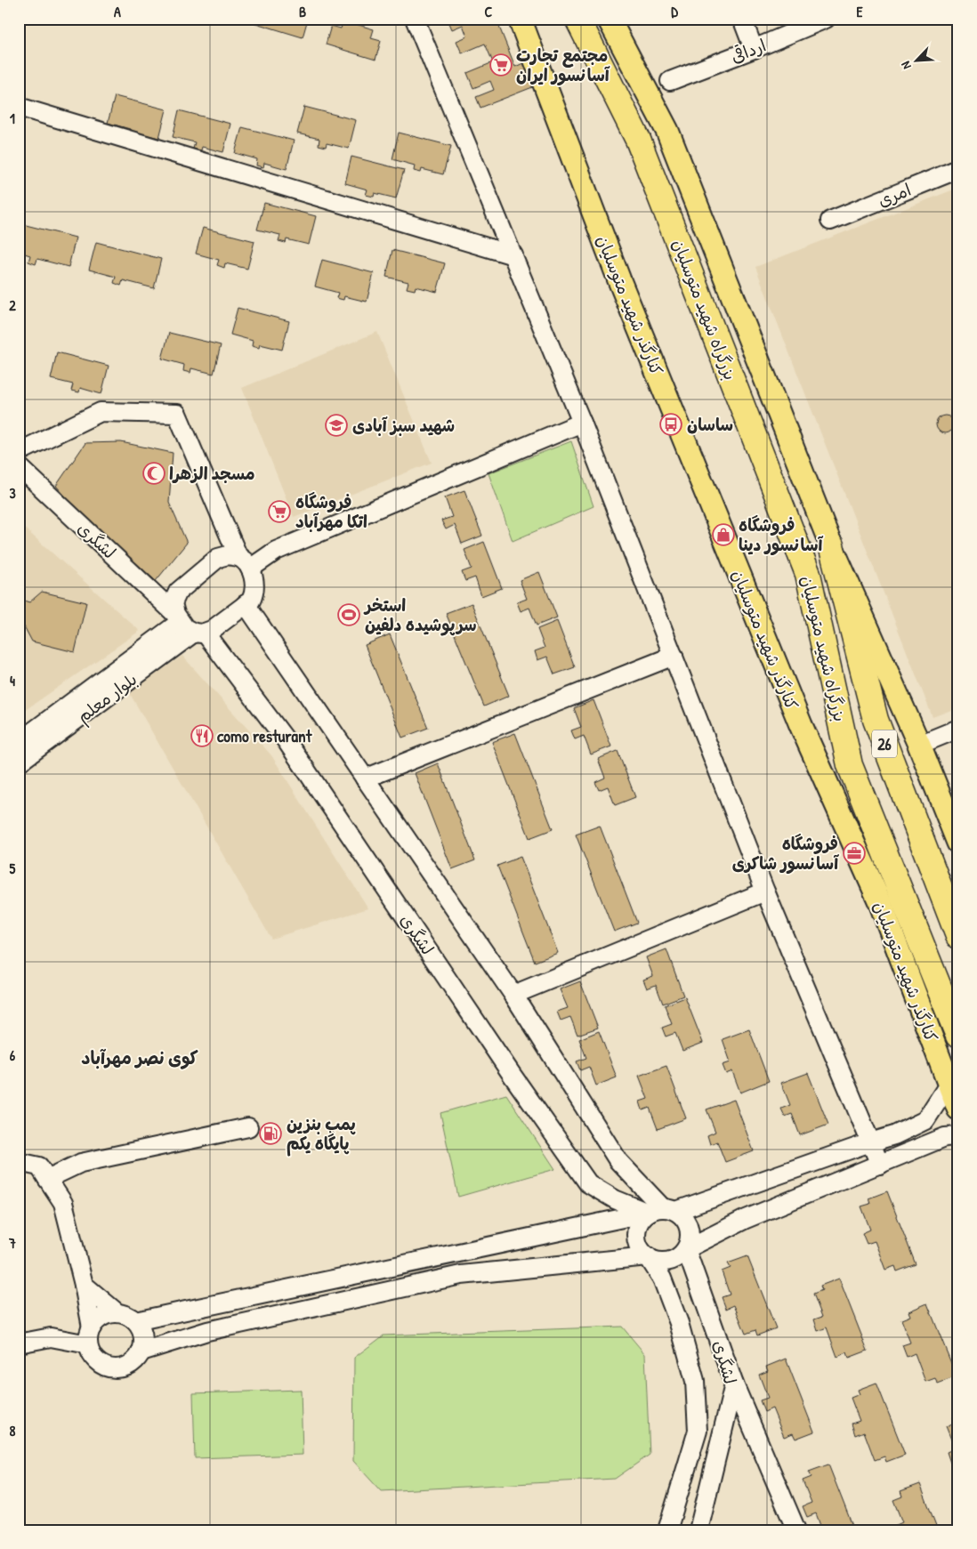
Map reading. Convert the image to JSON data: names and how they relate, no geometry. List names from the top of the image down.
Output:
{
  "streets": {
    "highway": ["بزرگراه شهید متوسلیان", "26"],
    "main road": ["کنارگذر شهید متوسلیان"],
    "street": [
      "ارداقی",
      "امری",
      "لشگری",
      "بلوار معلم"
    ]
  },
  "crossings": [
    ["لشگری", "بلوار معلم"]
  ],
  "districts": ["کوی نصر مهرآباد"],
  "places": {
    "supermarket": ["مجتمع تجارت آسانسور ایران", "فروشگاه اتکا مهرآباد"],
    "bus stop": ["ساسان"],
    "school or university": ["شهید سبز آبادی"],
    "mosque": ["مسجد الزهرا"],
    "shop": ["فروشگاه آسانسور دینا"],
    "sports": ["استخر سرپوشیده دلفین"],
    "restaurant": ["como resturant"],
    "office": ["فروشگاه آسانسور شاکری"],
    "fuel station": ["پمپ بنزين پايگاه يكم"]
  },
  "north": "bottom left",
  "grid": {
    "columns": [
      "A",
      "B",
      "C",
      "D",
      "E"
    ],
    "rows": [
      "1",
      "2",
      "3",
      "4",
      "5",
      "6",
      "7",
      "8"
    ]
  }
}
